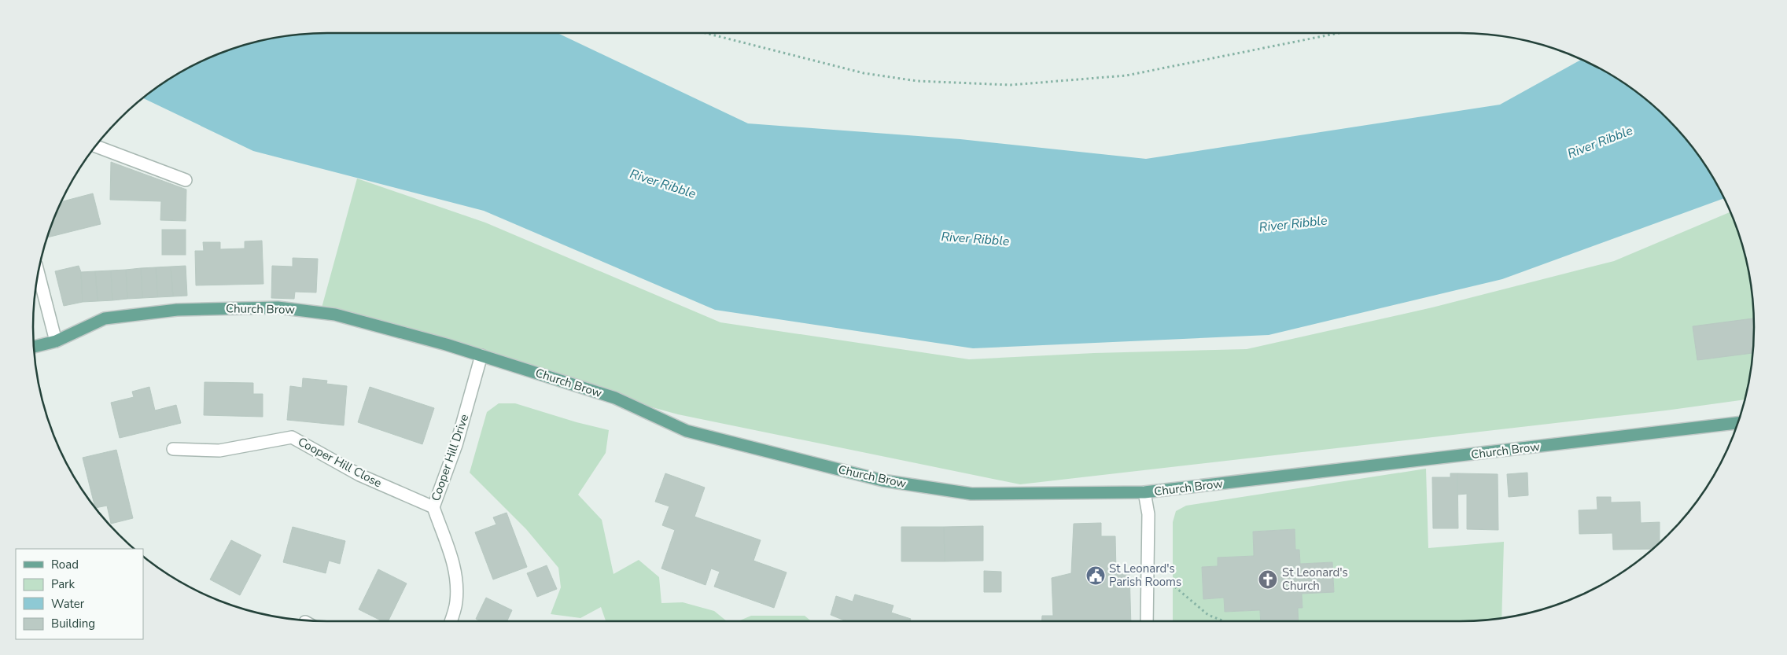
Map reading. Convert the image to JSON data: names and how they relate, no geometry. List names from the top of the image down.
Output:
{
  "streets": {
    "main road": ["Church Brow"],
    "street": ["Cooper Hill Drive", "Cooper Hill Close"]
  },
  "crossings": [
    ["Church Brow", "Cooper Hill Drive"],
    ["Cooper Hill Drive", "Cooper Hill Close"]
  ],
  "water": ["River Ribble"],
  "places": {
    "public building": ["St Leonard's Parish Rooms"],
    "church": ["St Leonard's Church"]
  },
  "legend": [
    "Road",
    "Park",
    "Water",
    "Building"
  ]
}
